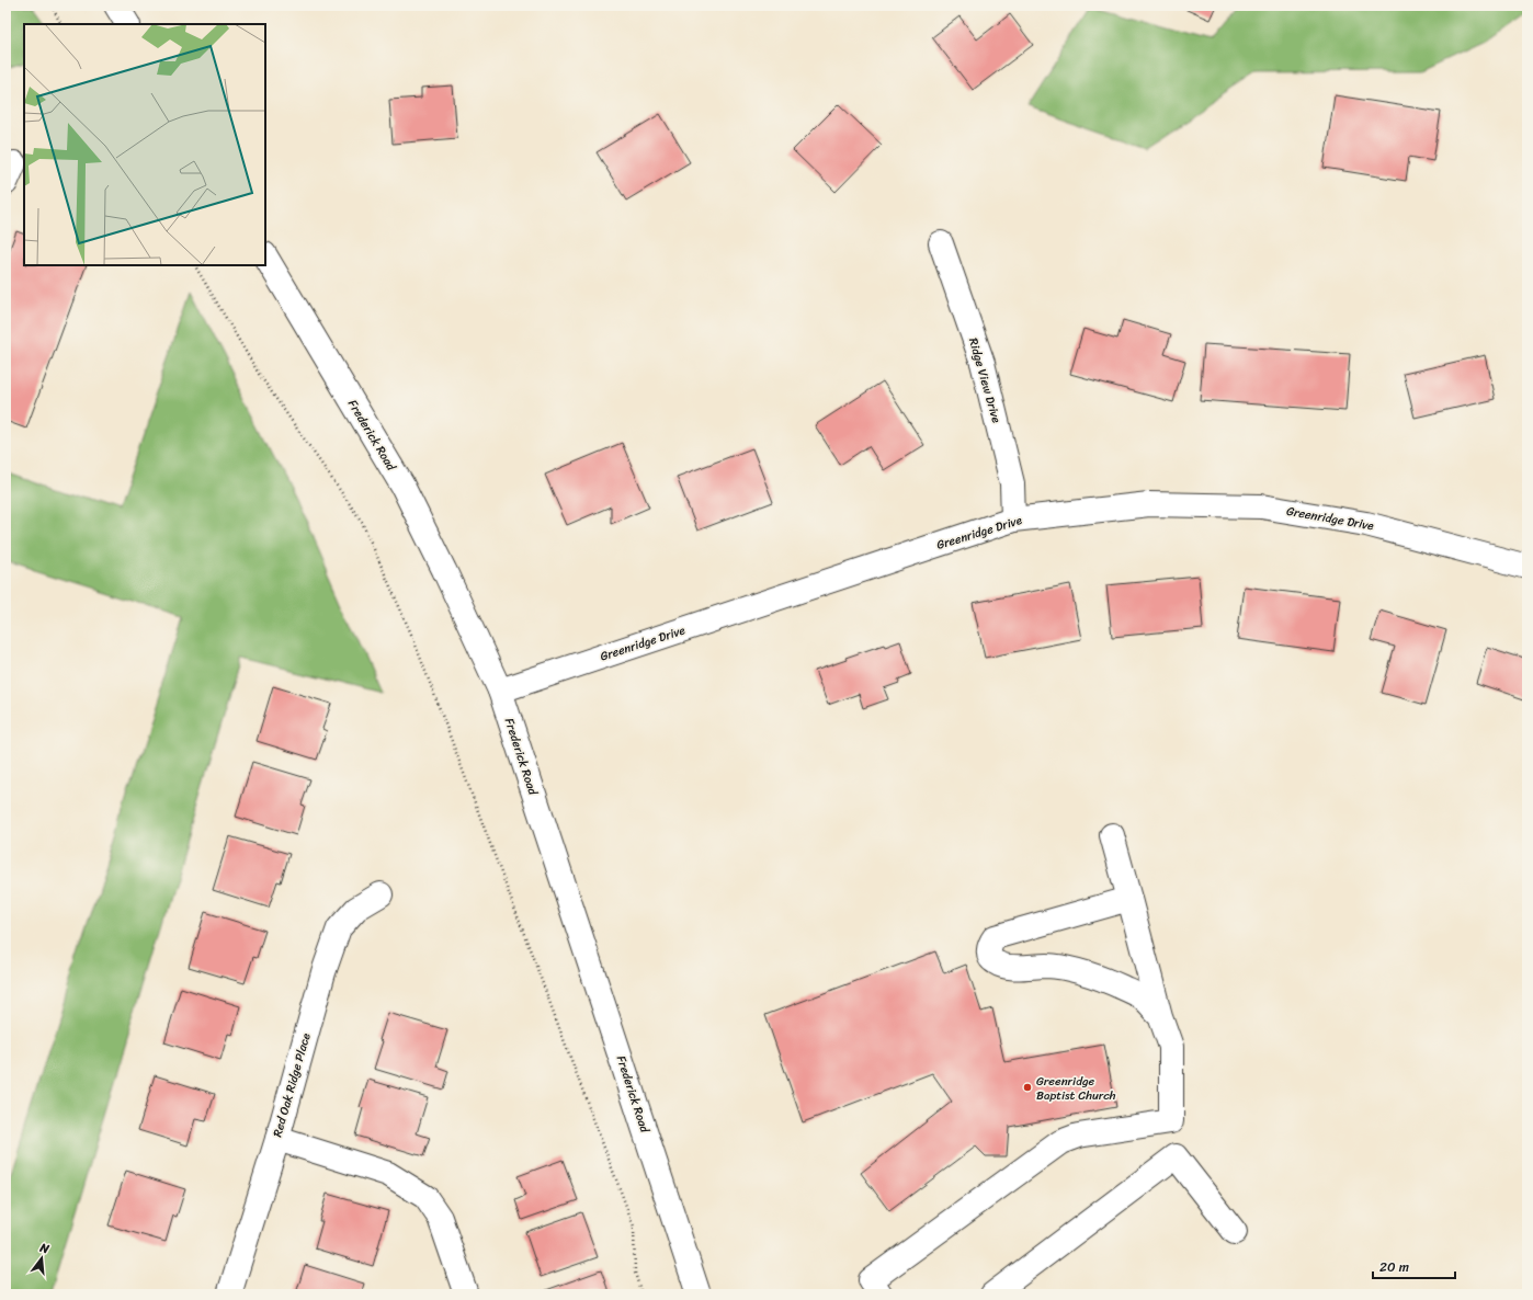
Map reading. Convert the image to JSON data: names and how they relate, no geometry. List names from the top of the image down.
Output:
{
  "streets": {
    "street": [
      "Ridge View Drive",
      "Frederick Road",
      "Greenridge Drive",
      "Red Oak Ridge Place"
    ]
  },
  "crossings": [
    ["Ridge View Drive", "Greenridge Drive"],
    ["Frederick Road", "Greenridge Drive"]
  ],
  "places": ["Greenridge Baptist Church"],
  "scale_bar": "20 m",
  "north": "top"
}
